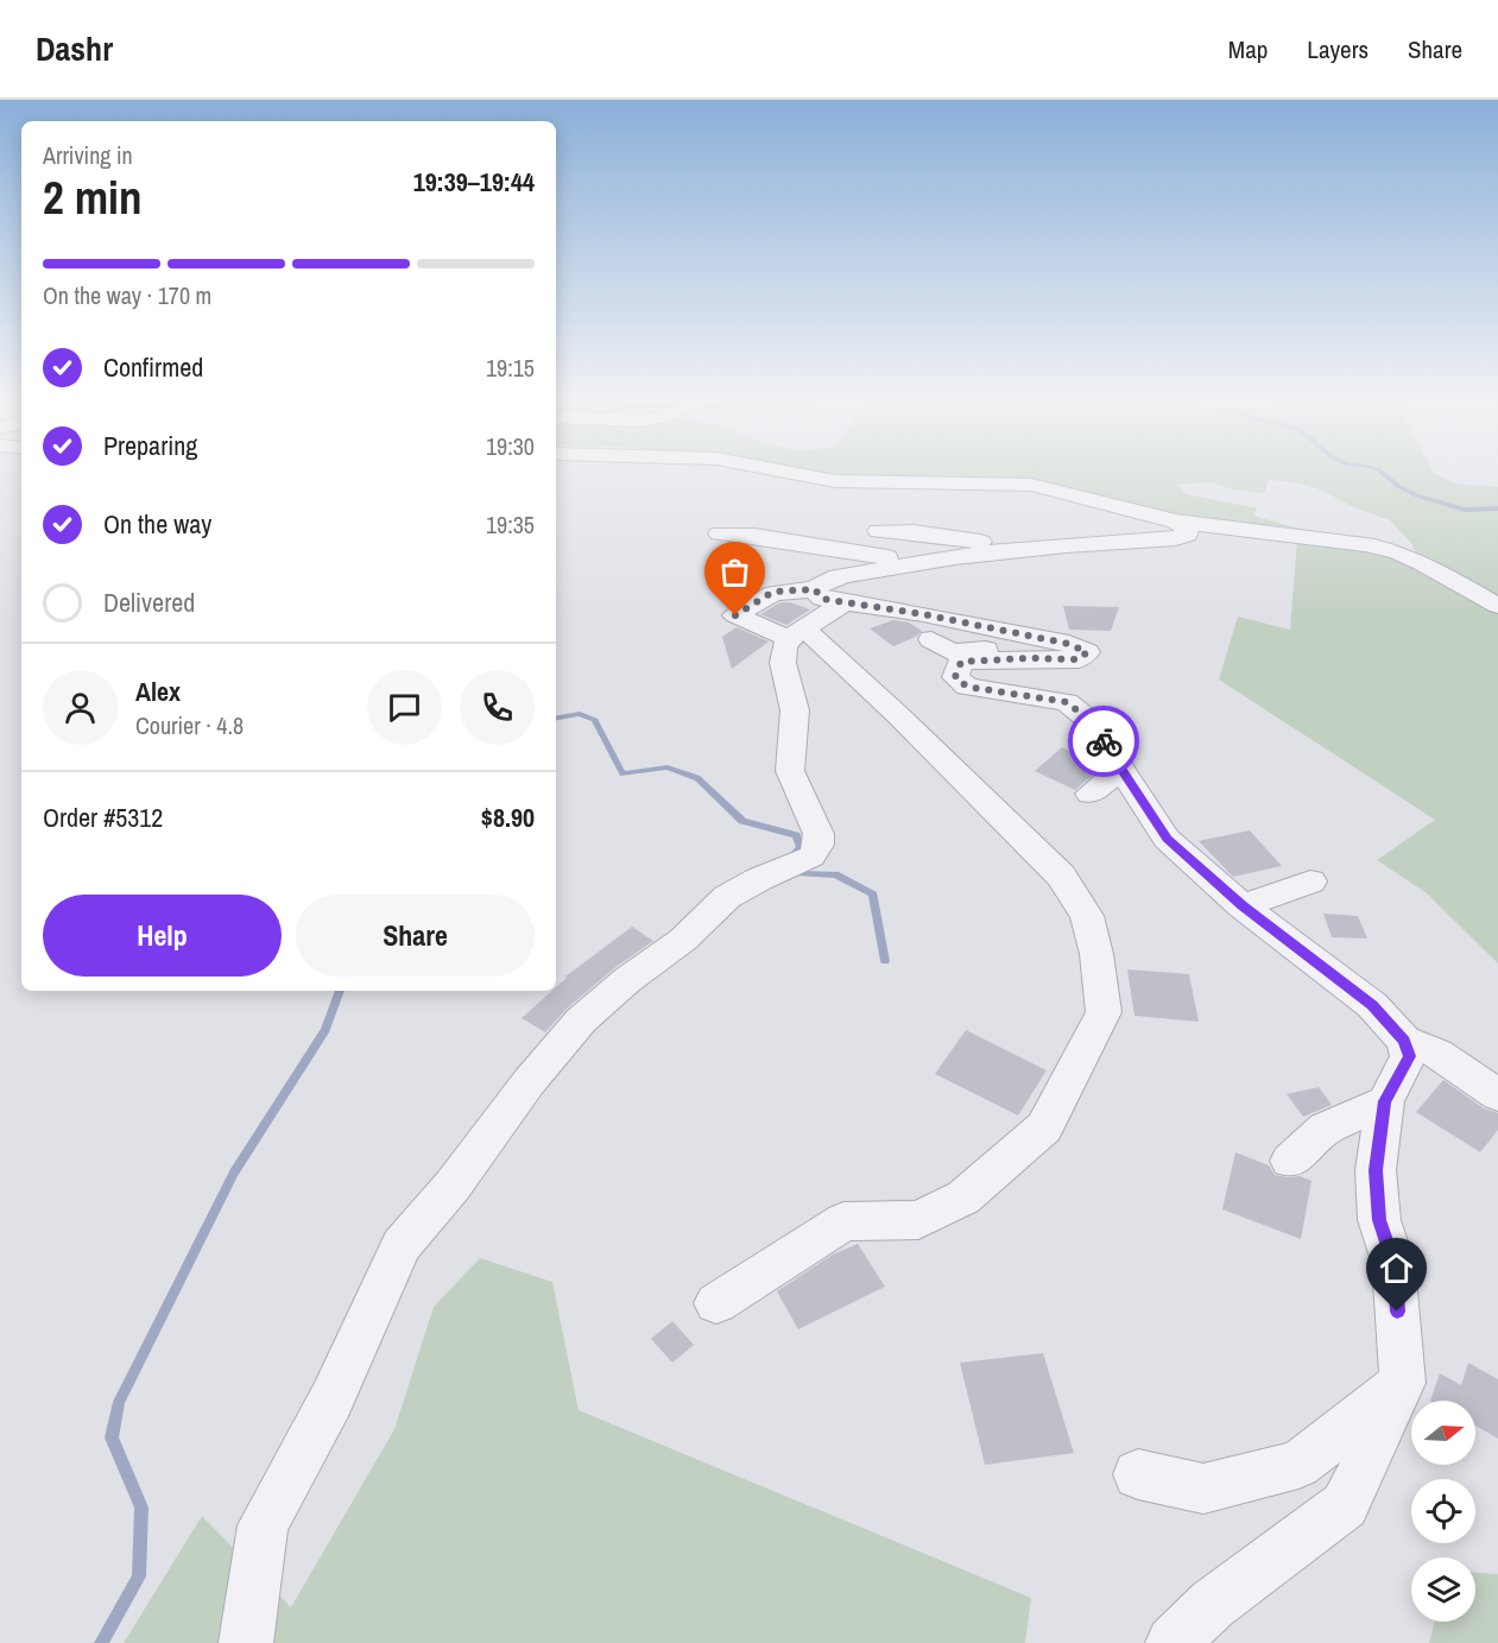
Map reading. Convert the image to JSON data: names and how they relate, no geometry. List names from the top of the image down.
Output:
{
  "north": "right",
  "page": {
    "header": "Dashr",
    "nav": ["Map", "Layers", "Share"],
    "heading": ["2 min", "Arriving in", "19:39–19:44"],
    "panel": [
      "Alex",
      "Courier · 4.8",
      "Order #5312",
      "$8.90"
    ],
    "bar": "On the way · 170 m",
    "list": [
      ["Confirmed", "19:15"],
      ["Preparing", "19:30"],
      ["On the way", "19:35"],
      "Delivered"
    ],
    "buttons": ["Help", "Share"]
  }
}
